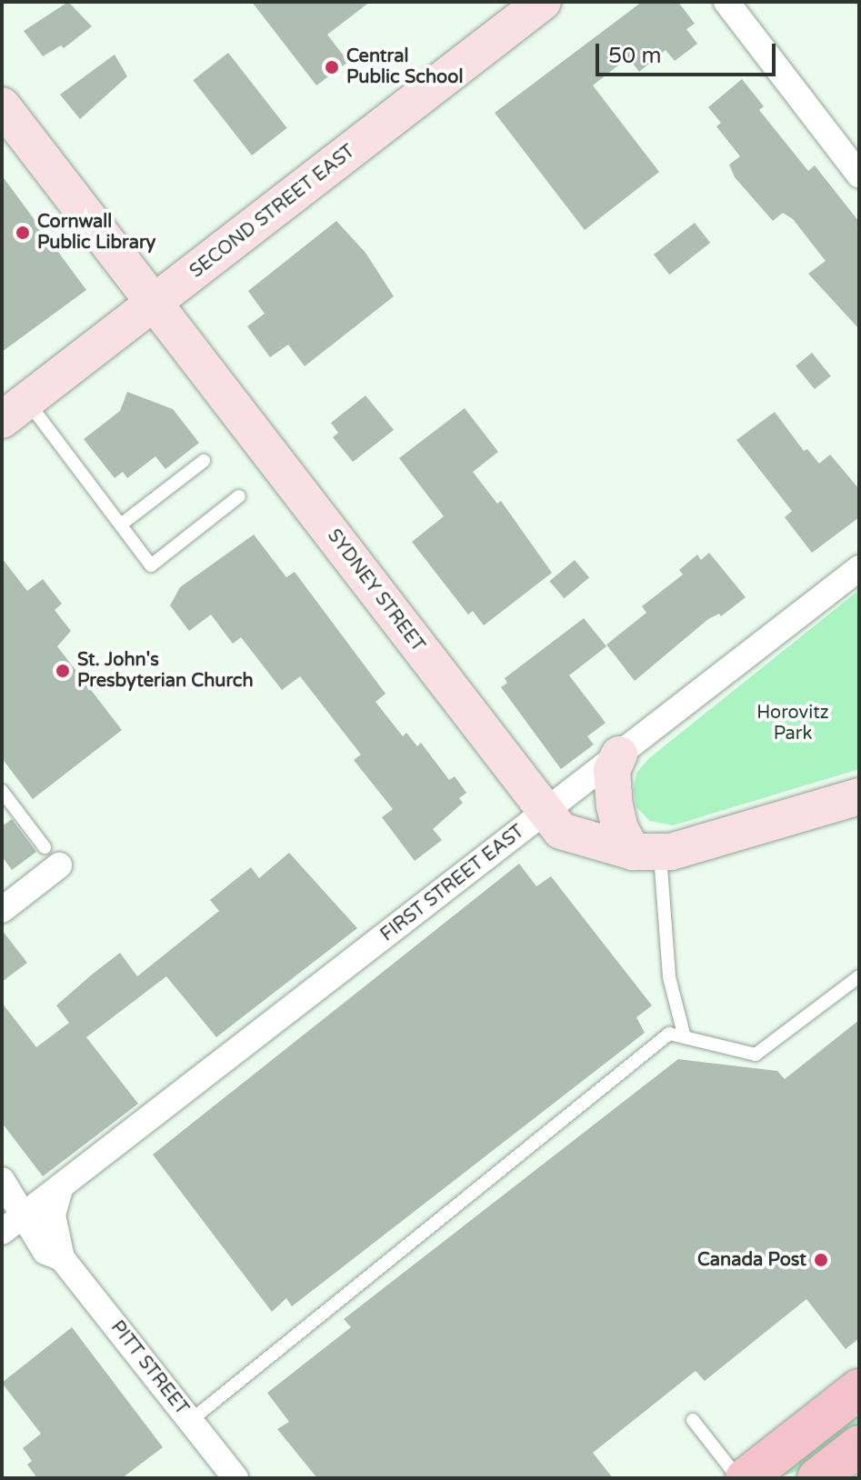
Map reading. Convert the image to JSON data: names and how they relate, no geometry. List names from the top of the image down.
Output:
{
  "streets": {
    "street": [
      "SECOND STREET EAST",
      "SYDNEY STREET",
      "FIRST STREET EAST",
      "PITT STREET"
    ]
  },
  "crossings": [
    ["SECOND STREET EAST", "SYDNEY STREET"],
    ["SYDNEY STREET", "FIRST STREET EAST"],
    ["FIRST STREET EAST", "PITT STREET"]
  ],
  "parks": ["Horovitz Park"],
  "places": [
    "Central Public School",
    "Cornwall Public Library",
    "St. John's Presbyterian Church",
    "Canada Post"
  ],
  "scale_bar": "50 m"
}
